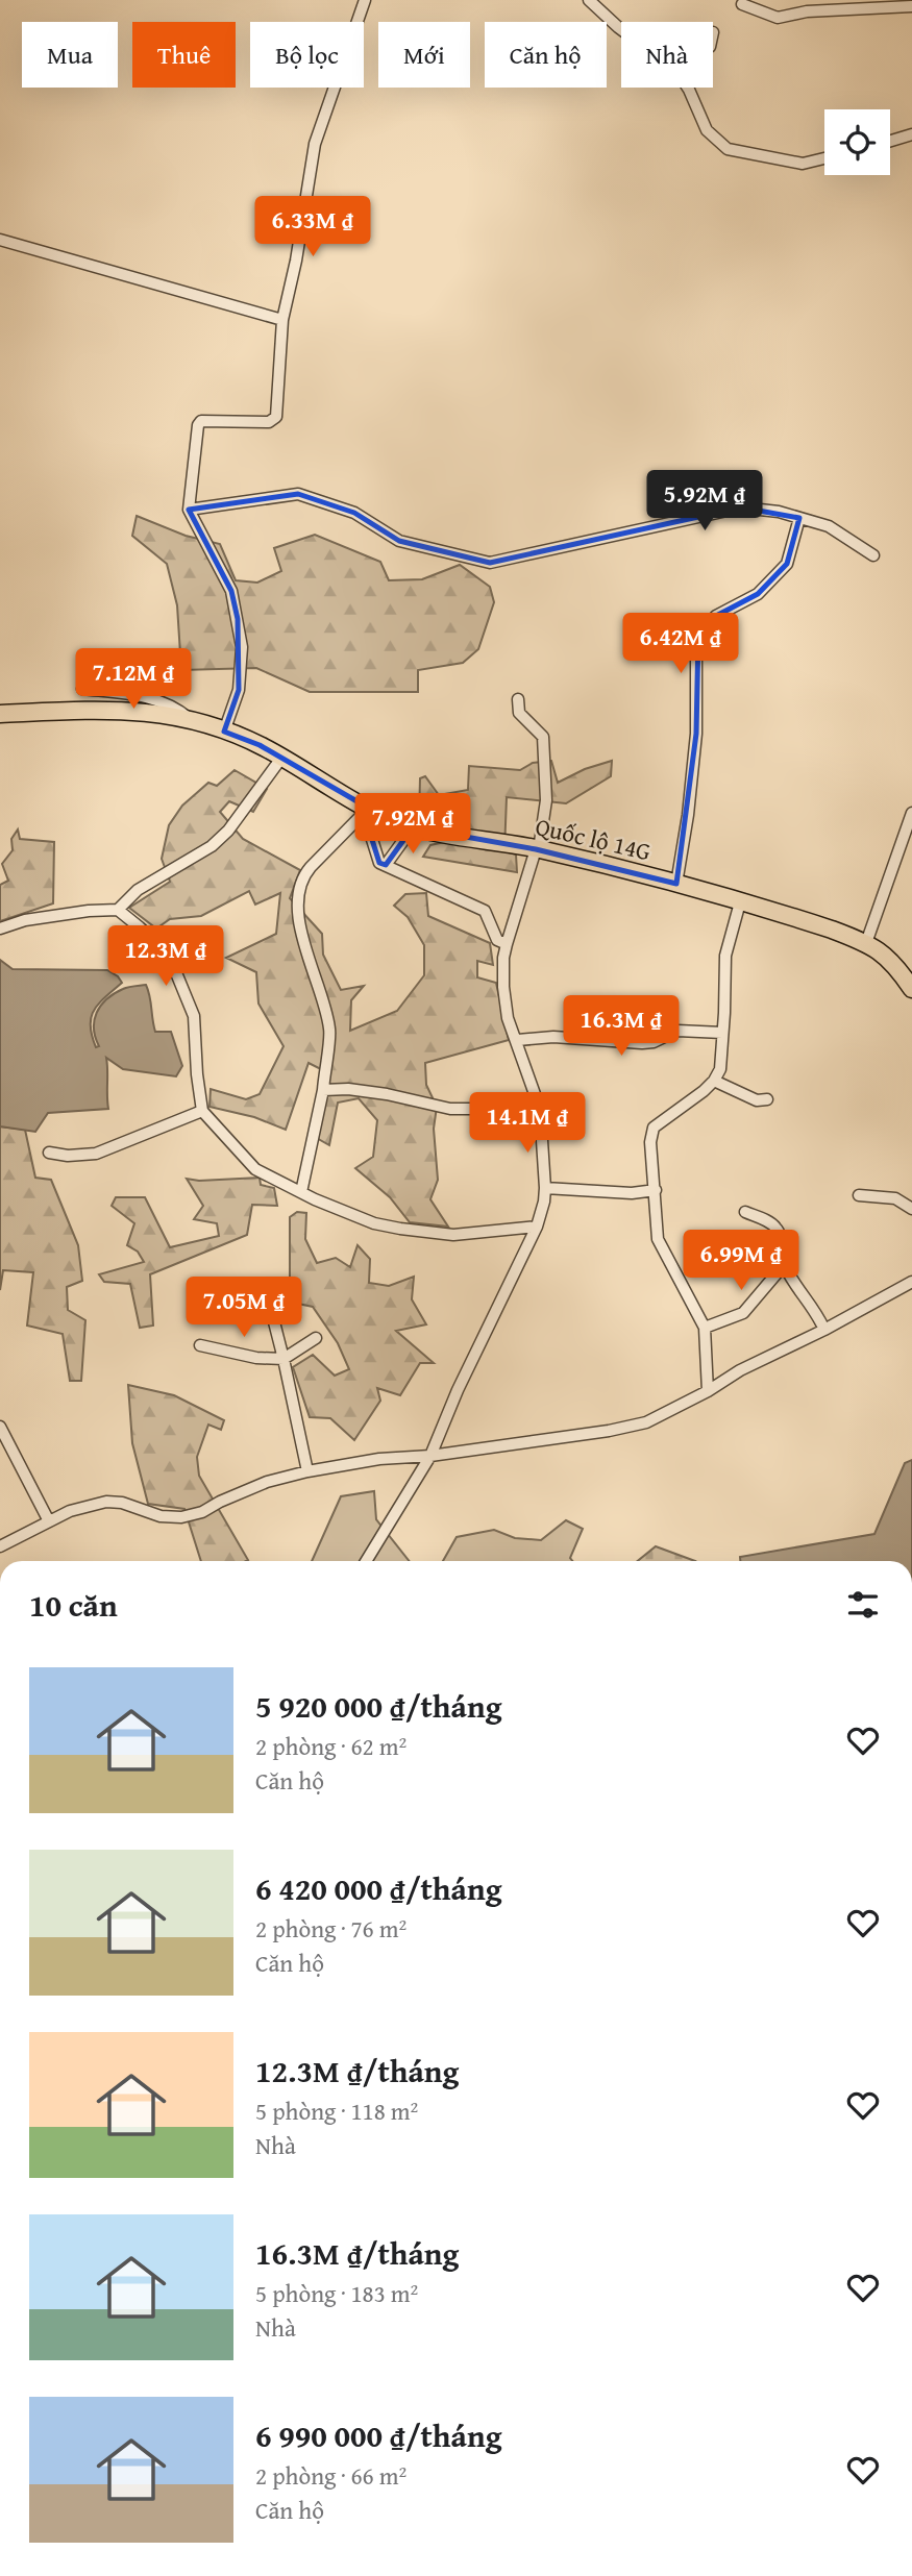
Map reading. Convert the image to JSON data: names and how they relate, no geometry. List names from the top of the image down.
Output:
{
  "streets": {
    "main road": ["Quốc lộ 14G"]
  },
  "page": {
    "chip": [
      "Mua",
      "Thuê",
      "Bộ lọc",
      "Mới",
      "Căn hộ",
      "Nhà"
    ],
    "price": [
      "6.33M ₫",
      "5.92M ₫",
      "6.42M ₫",
      "7.12M ₫",
      "7.92M ₫",
      "12.3M ₫",
      "16.3M ₫",
      "14.1M ₫",
      "6.99M ₫",
      "7.05M ₫"
    ],
    "heading": "10 căn",
    "list": [
      {
        "name": "5 920 000 ₫/tháng",
        "note": "2 phòng · 62 m² · Căn hộ"
      },
      {
        "name": "6 420 000 ₫/tháng",
        "note": "2 phòng · 76 m² · Căn hộ"
      },
      {
        "name": "12.3M ₫/tháng",
        "note": "5 phòng · 118 m² · Nhà"
      },
      {
        "name": "16.3M ₫/tháng",
        "note": "5 phòng · 183 m² · Nhà"
      },
      {
        "name": "6 990 000 ₫/tháng",
        "note": "2 phòng · 66 m² · Căn hộ"
      }
    ]
  }
}
